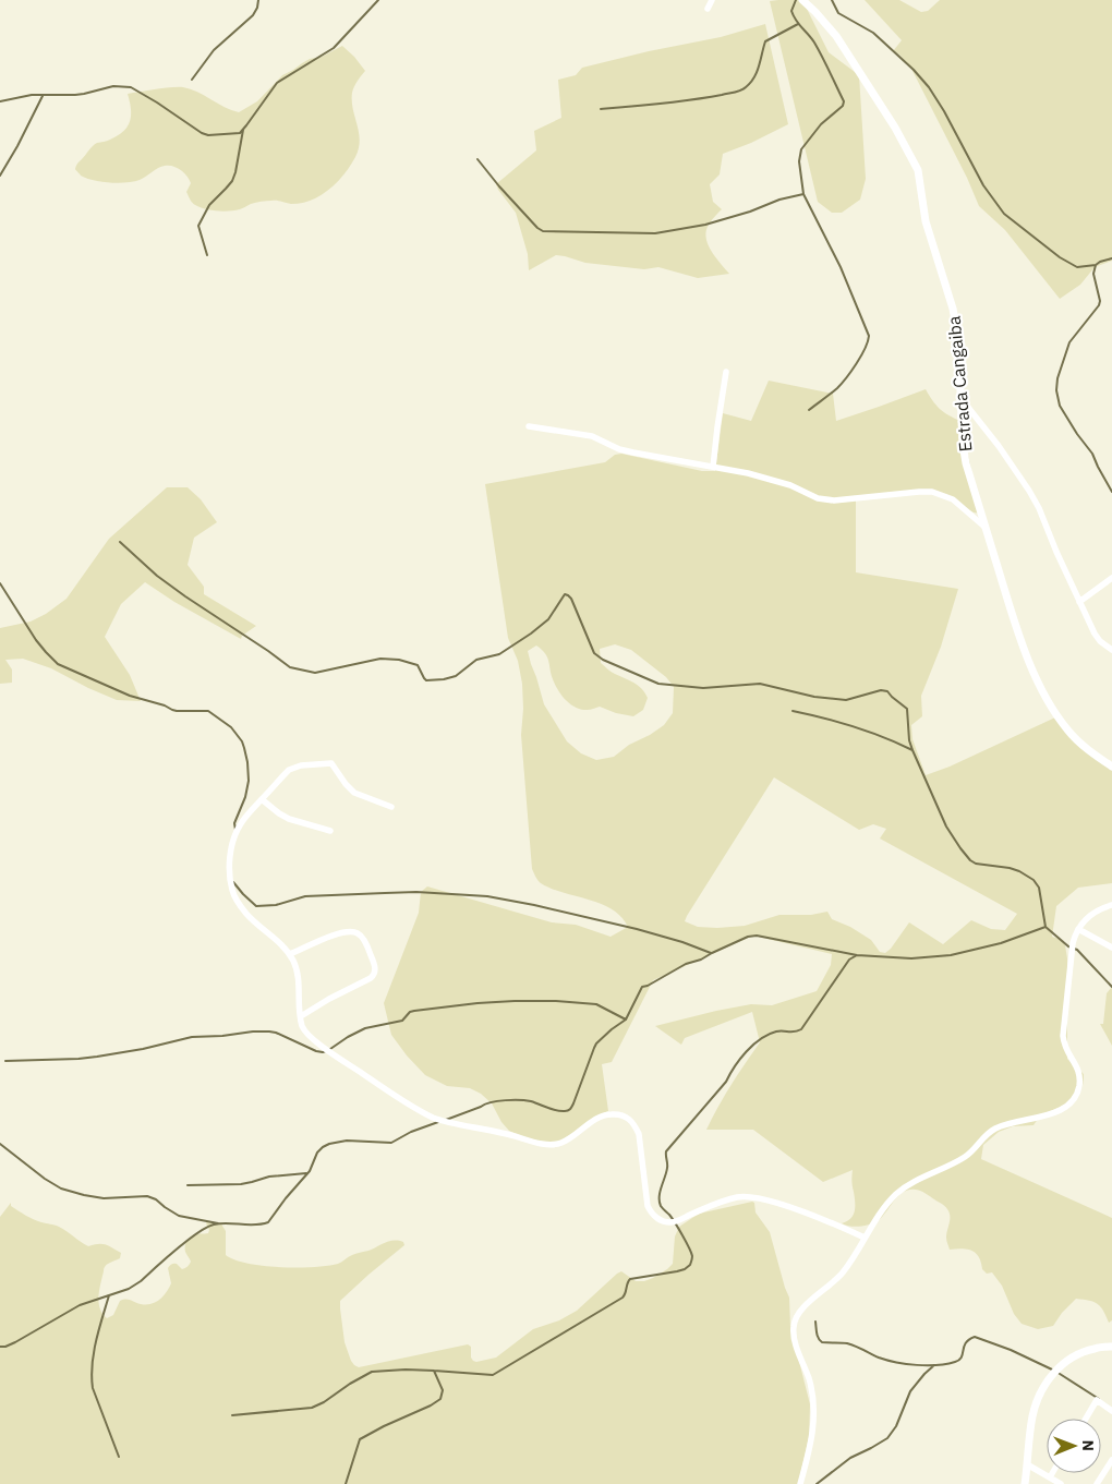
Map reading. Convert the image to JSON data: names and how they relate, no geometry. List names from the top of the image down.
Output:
{
  "streets": {
    "street": ["Estrada Cangaiba"]
  },
  "north": "right"
}
